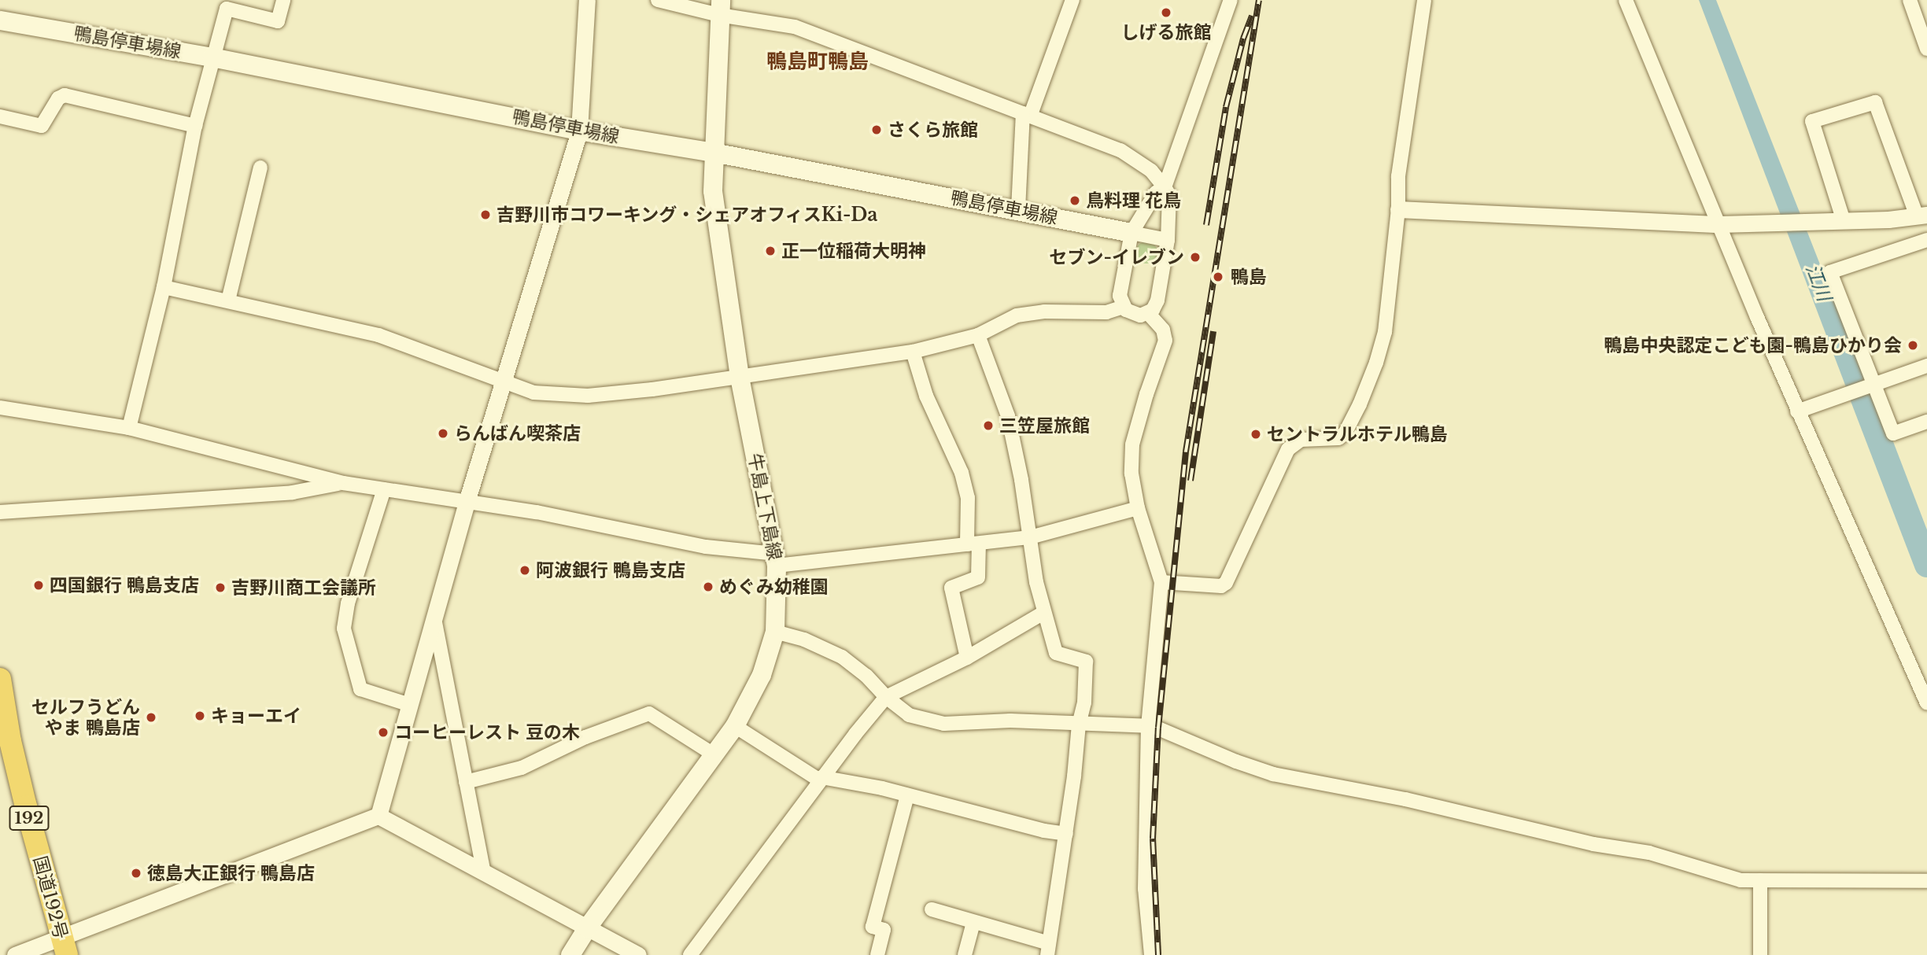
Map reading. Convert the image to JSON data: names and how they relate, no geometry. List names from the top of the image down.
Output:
{
  "streets": {
    "highway": ["192", "国道192号"],
    "main road": ["鴨島停車場線", "牛島上下島線"]
  },
  "crossings": [
    ["鴨島停車場線", "牛島上下島線"]
  ],
  "districts": ["鴨島町鴨島"],
  "water": ["江川"],
  "places": [
    "しげる旅館",
    "さくら旅館",
    "鳥料理 花鳥",
    "吉野川市コワーキング・シェアオフィスKi-Da",
    "正一位稲荷大明神",
    "セブン-イレブン",
    "鴨島",
    "鴨島中央認定こども園-鴨島ひかり会",
    "三笠屋旅館",
    "らんばん喫茶店",
    "セントラルホテル鴨島",
    "阿波銀行 鴨島支店",
    "四国銀行 鴨島支店",
    "めぐみ幼稚園",
    "吉野川商工会議所",
    "キョーエイ",
    "セルフうどん やま 鴨島店",
    "コーヒーレスト 豆の木",
    "徳島大正銀行 鴨島店"
  ]
}
